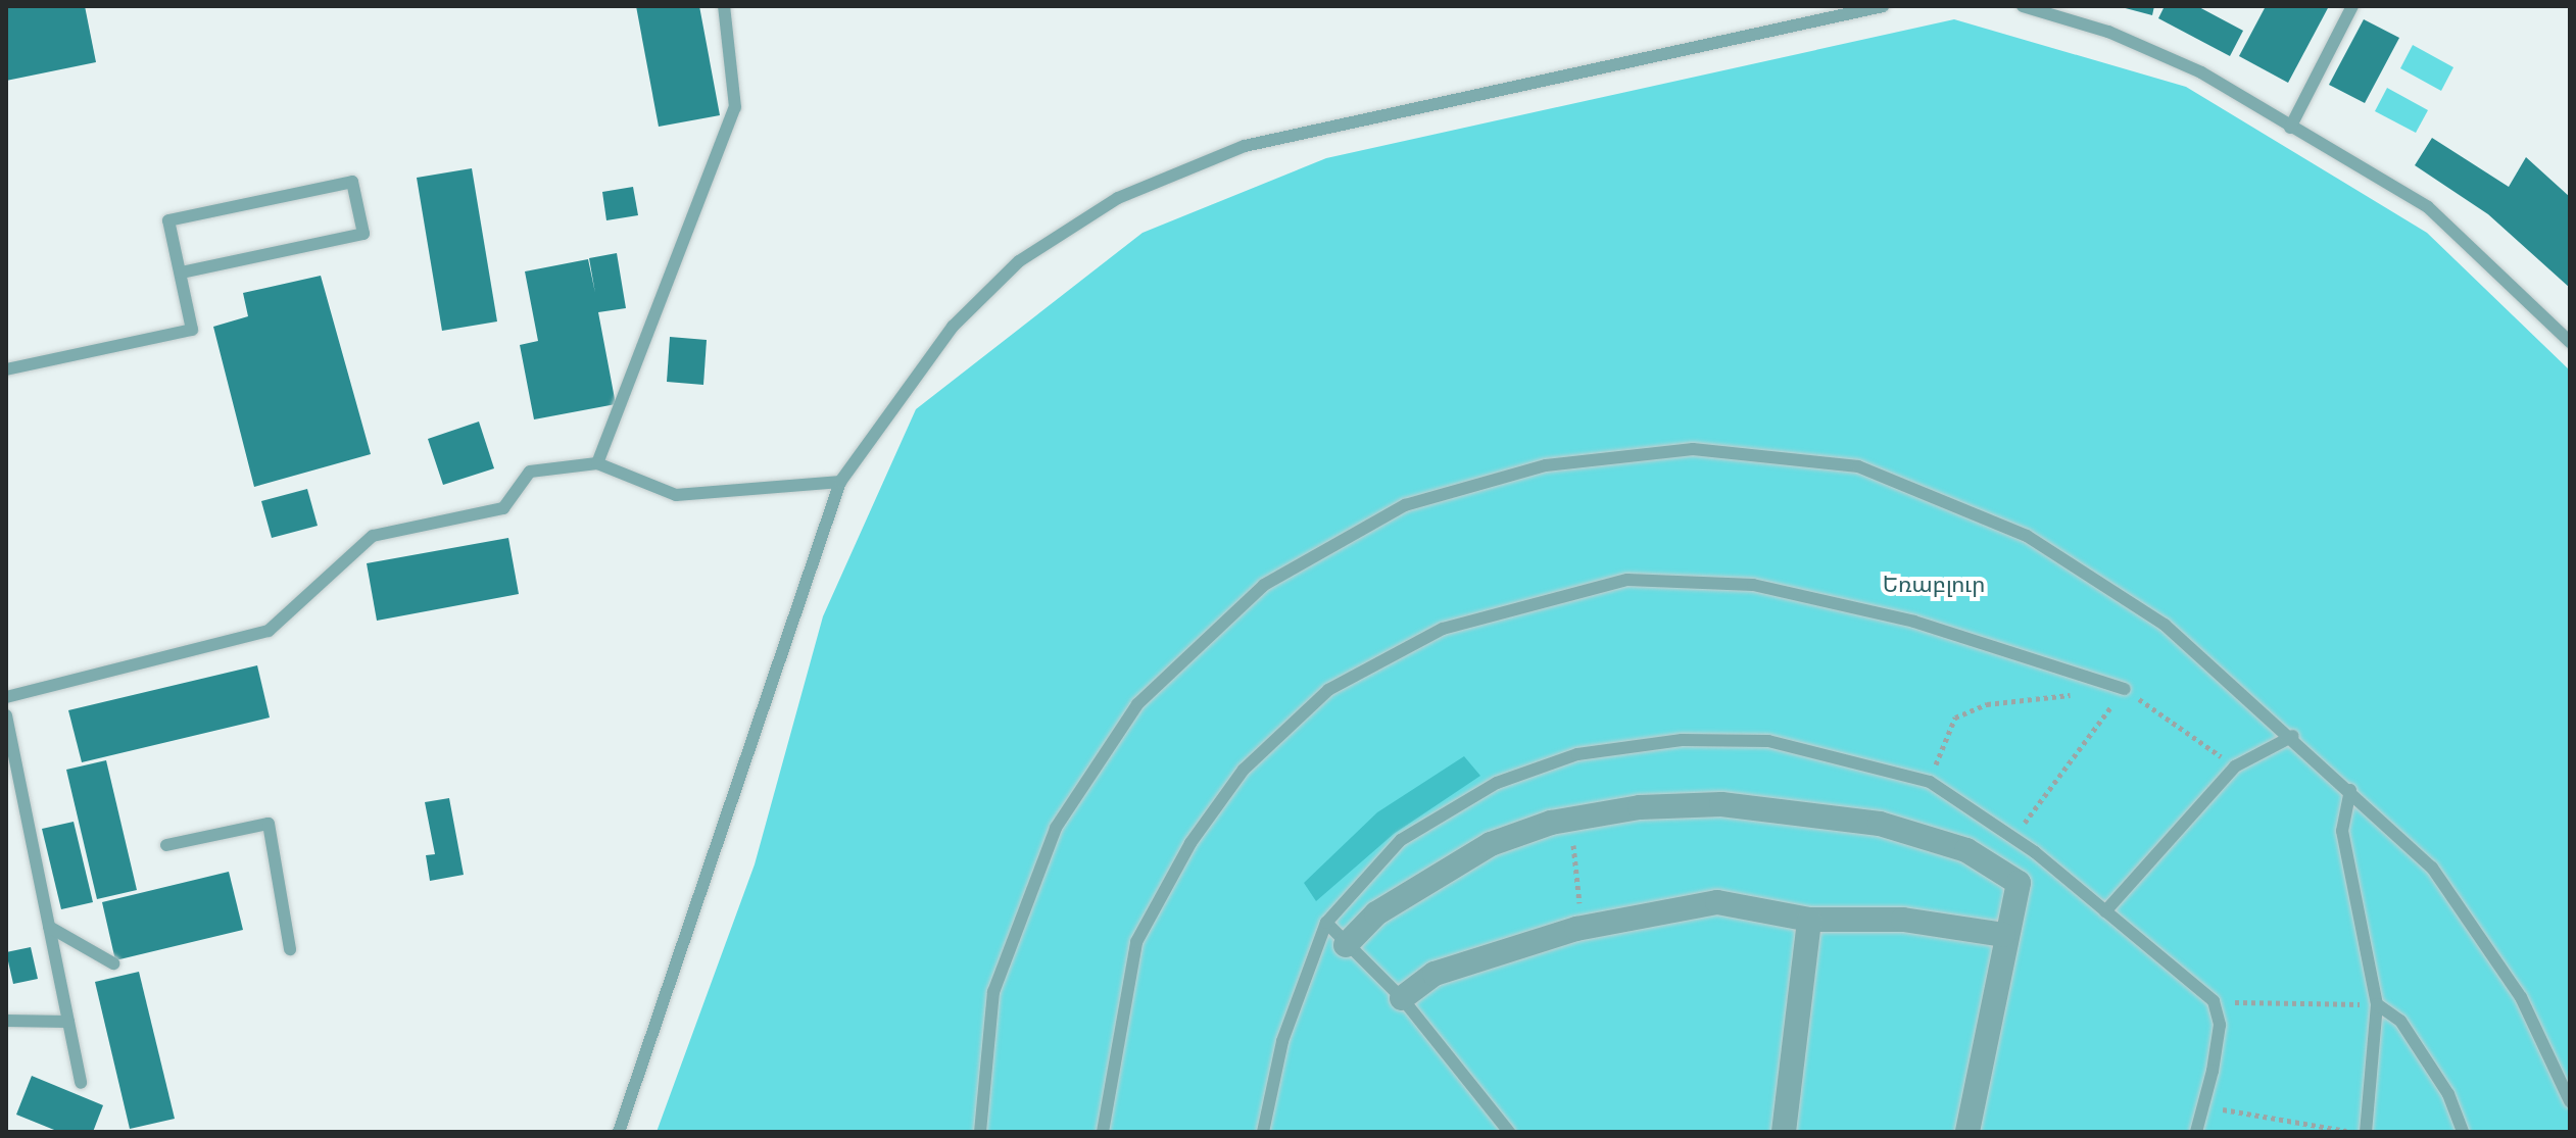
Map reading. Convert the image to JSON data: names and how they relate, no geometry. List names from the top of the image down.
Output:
{
  "parks": ["Եռաբլուր"]
}
